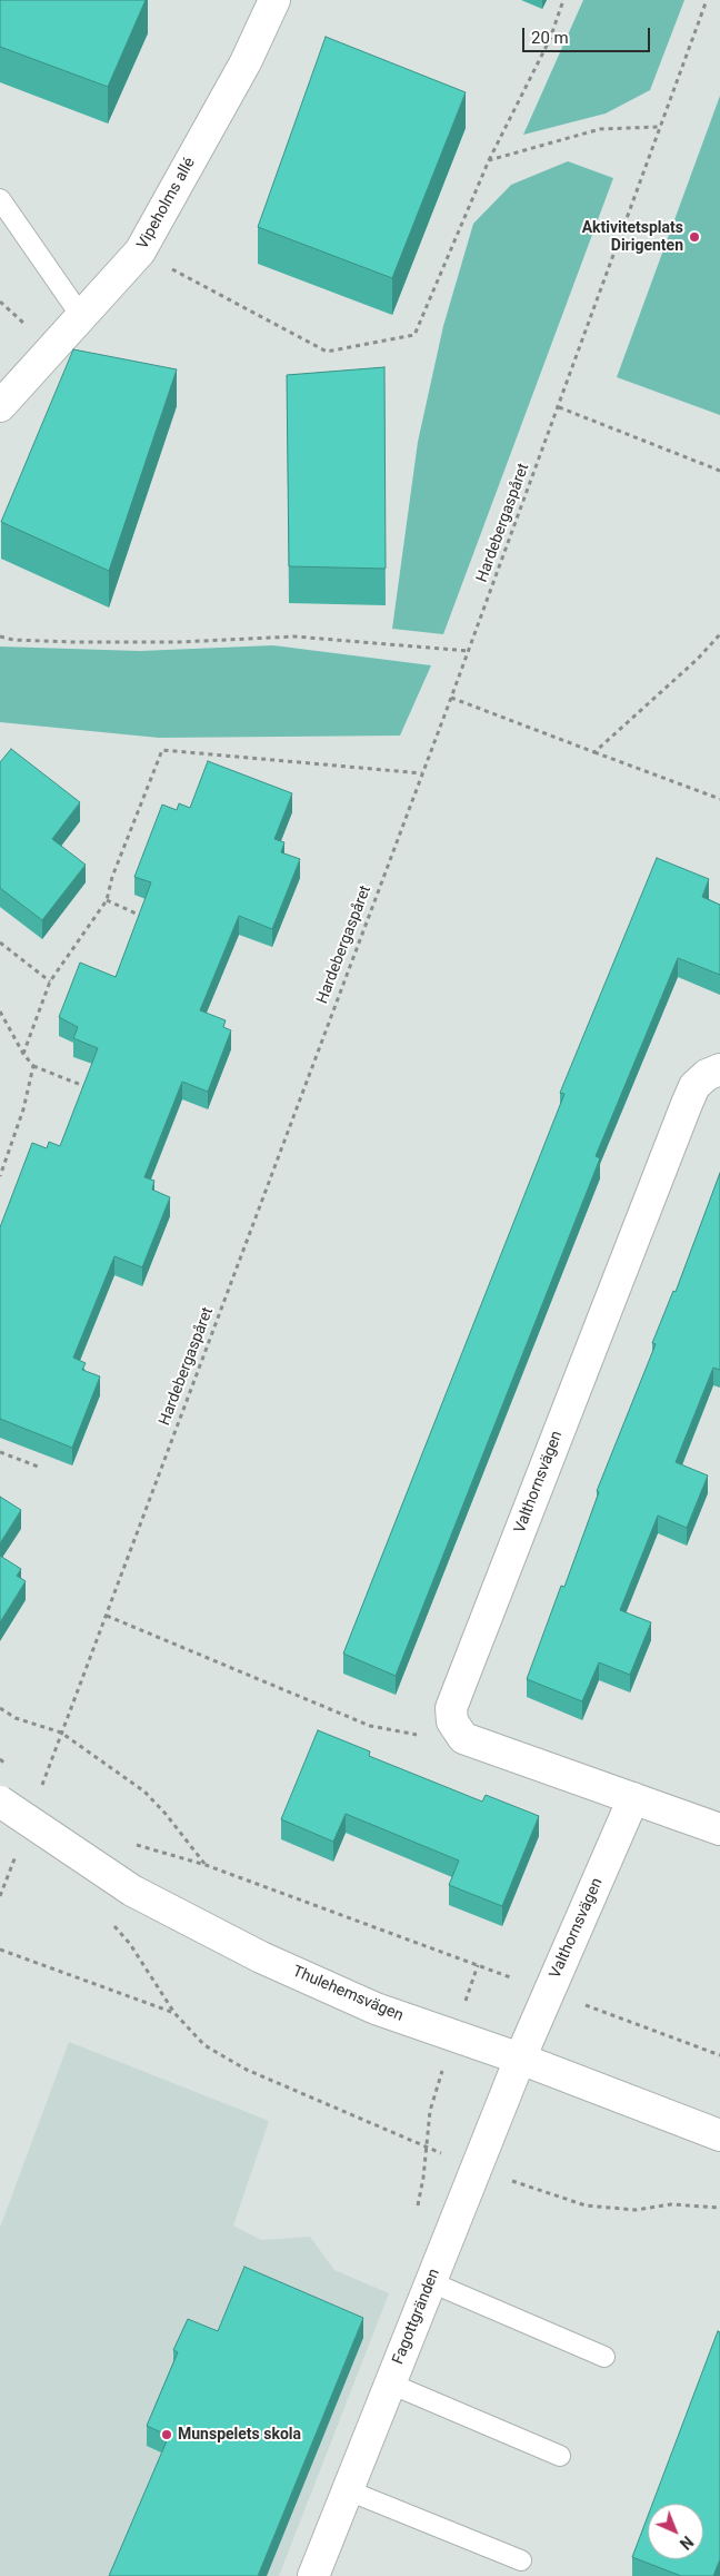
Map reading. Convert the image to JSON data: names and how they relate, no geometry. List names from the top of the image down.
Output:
{
  "streets": {
    "street": [
      "Vipeholms allé",
      "Valthornsvägen",
      "Thulehemsvägen",
      "Fagottgränden"
    ],
    "path": ["Hardebergaspåret"]
  },
  "crossings": [
    ["Valthornsvägen", "Thulehemsvägen"],
    ["Valthornsvägen", "Fagottgränden"],
    ["Thulehemsvägen", "Fagottgränden"]
  ],
  "places": ["Aktivitetsplats Dirigenten", "Munspelets skola"],
  "scale_bar": "20 m",
  "north": "bottom right"
}
